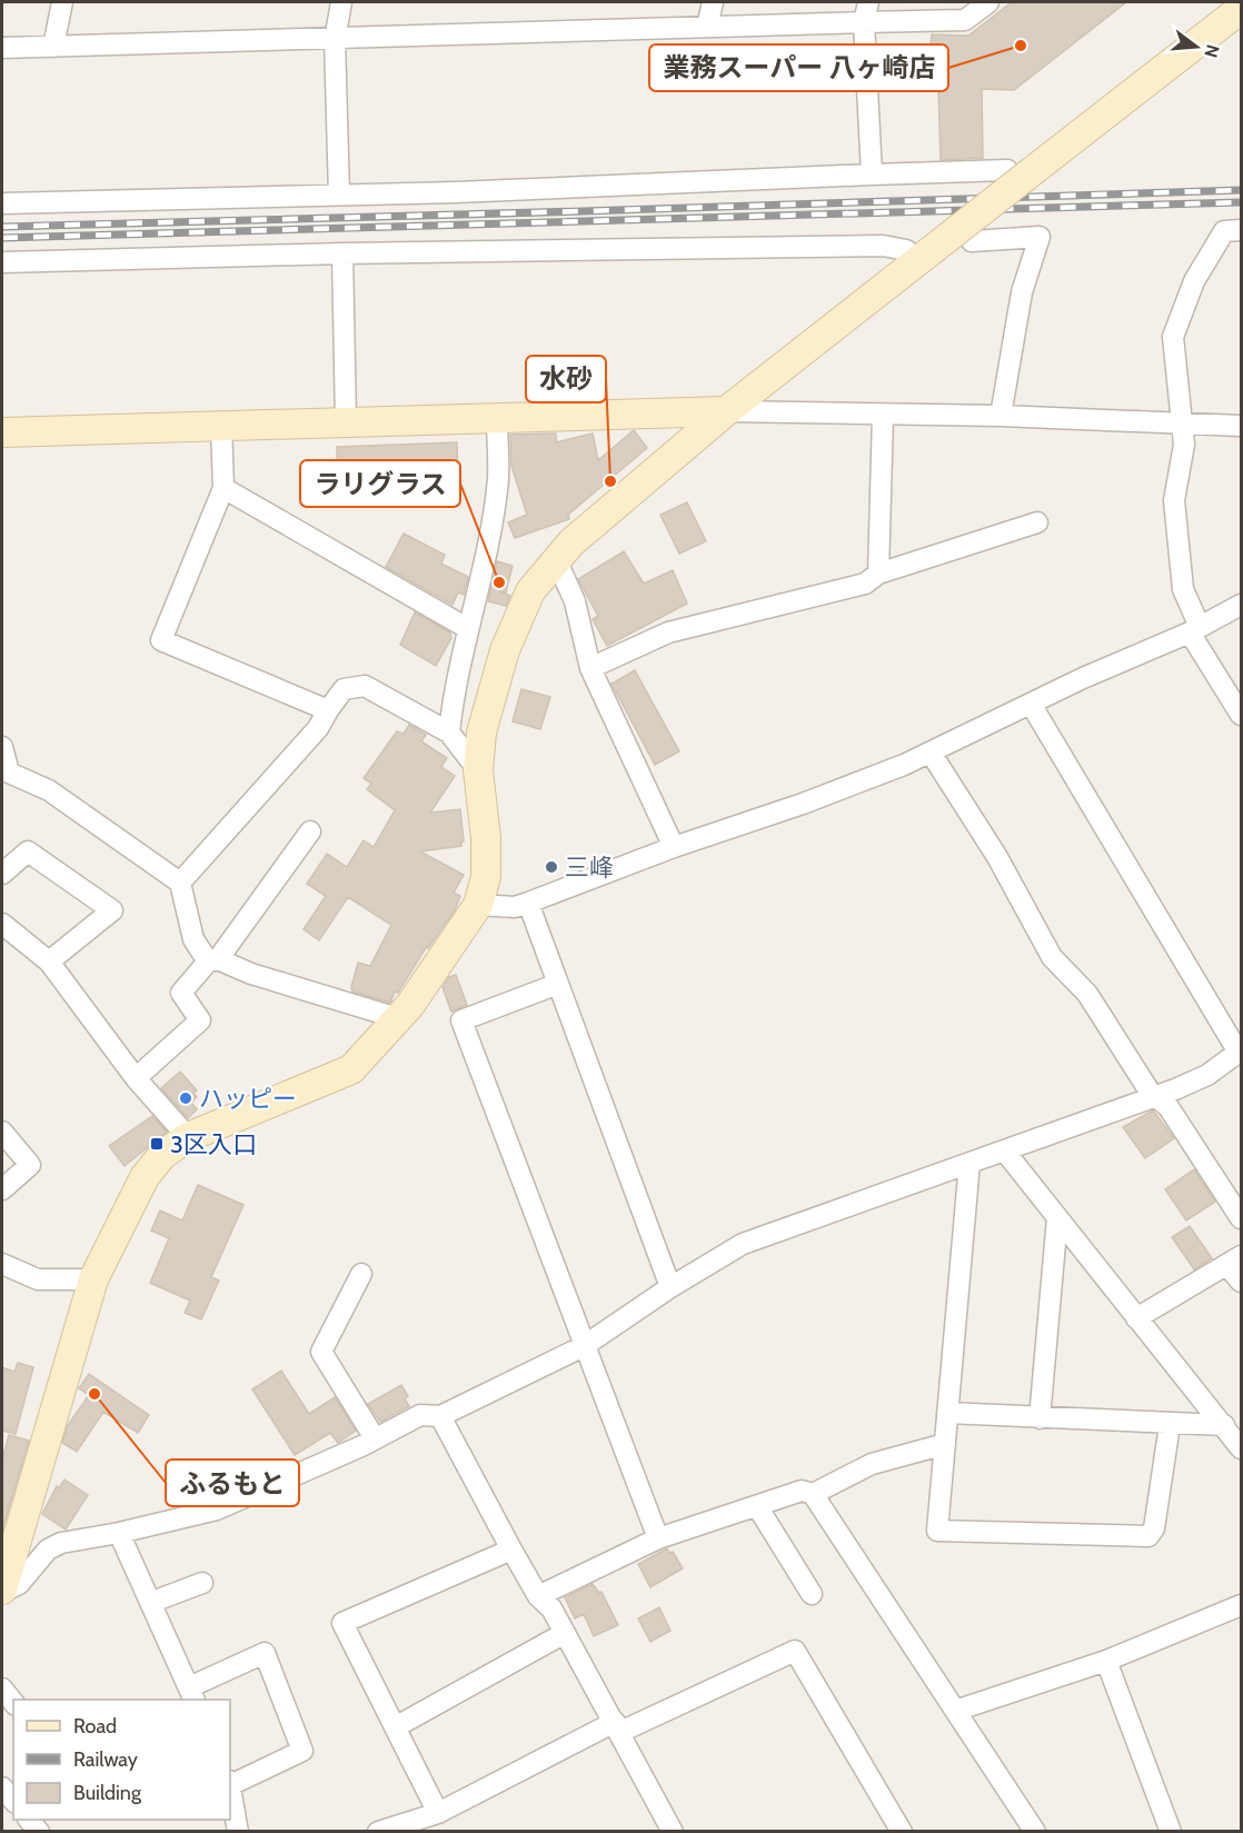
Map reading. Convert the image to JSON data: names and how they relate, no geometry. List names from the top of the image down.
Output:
{
  "places": {
    "other": [
      "業務スーパー 八ヶ崎店",
      "水砂",
      "ラリグラス",
      "三峰",
      "ハッピー",
      "ふるもと"
    ],
    "transit": ["3区入口"]
  },
  "legend": ["Road", "Railway", "Building"],
  "north": "right"
}
